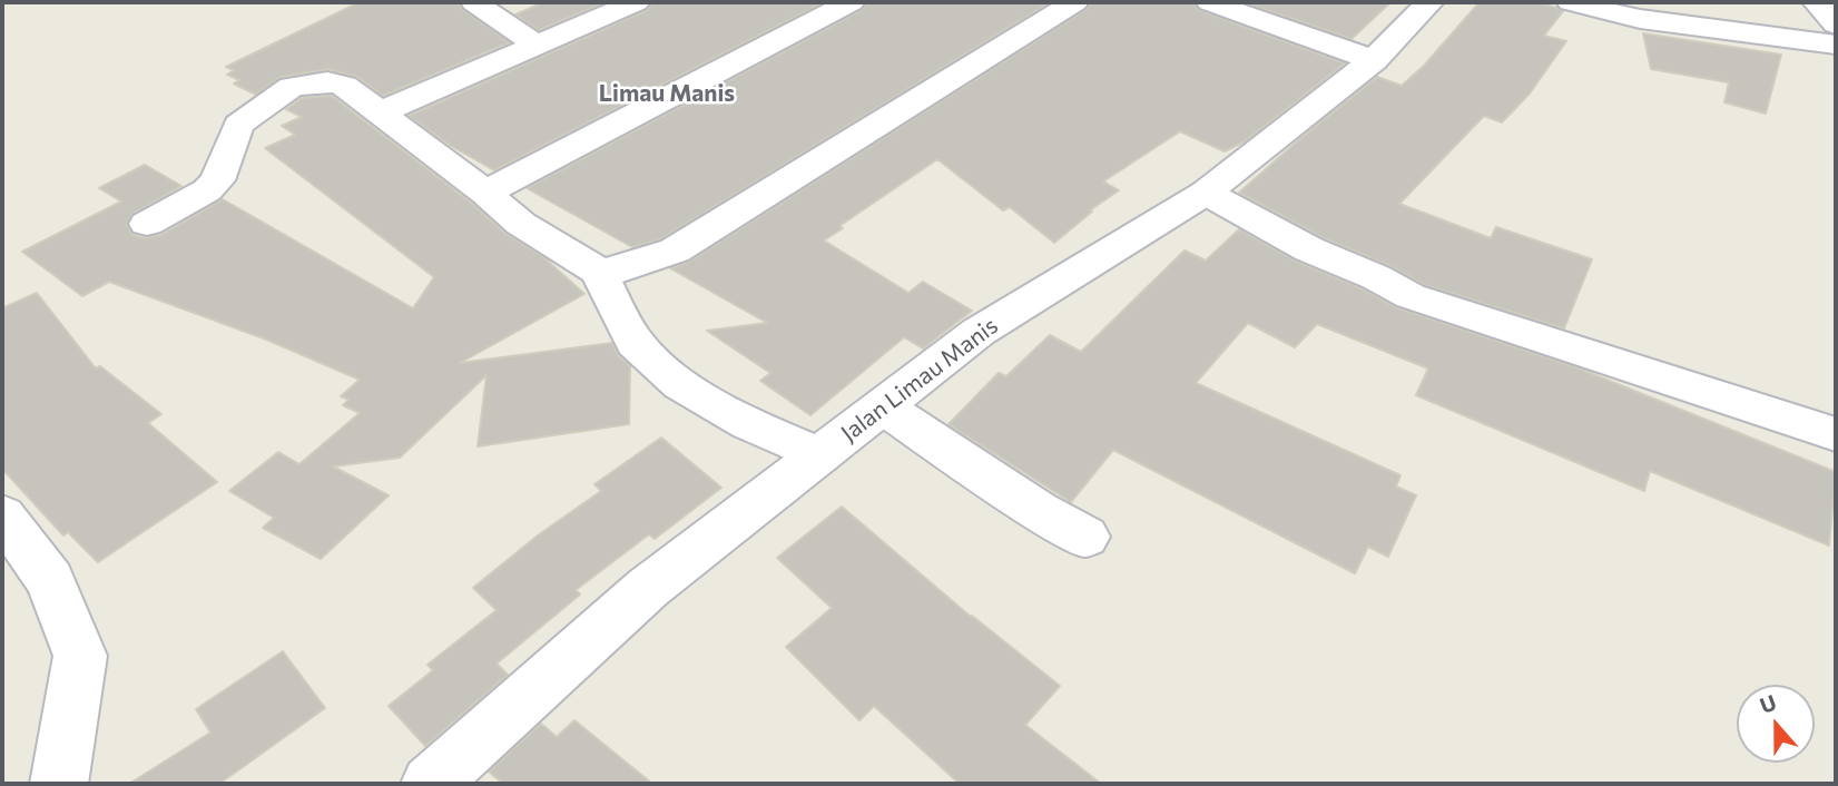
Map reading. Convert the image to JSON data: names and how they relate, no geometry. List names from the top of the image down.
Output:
{
  "streets": {
    "street": ["Jalan Limau Manis"]
  },
  "districts": ["Limau Manis"],
  "north": "top"
}
